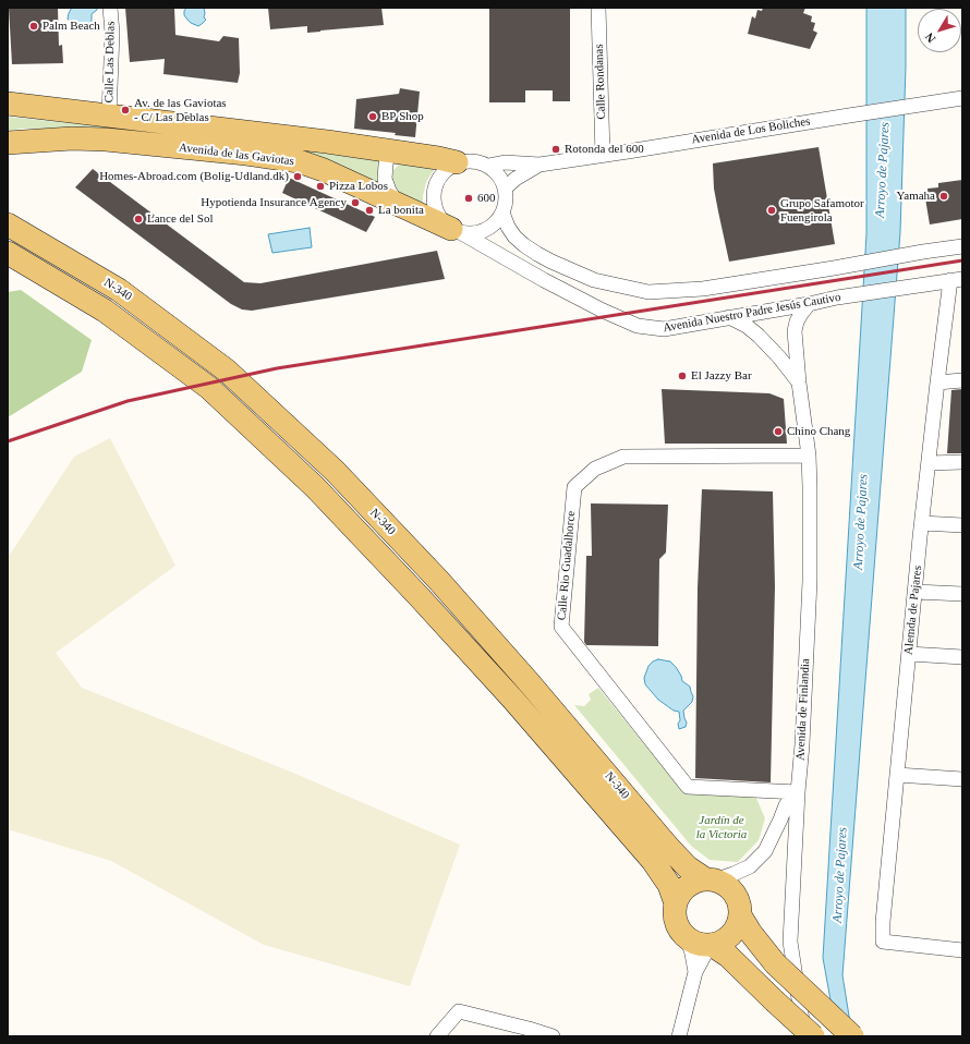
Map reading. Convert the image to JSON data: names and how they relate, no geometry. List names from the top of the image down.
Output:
{
  "streets": {
    "main road": ["Avenida de las Gaviotas", "N-340"],
    "street": [
      "Calle Las Deblas",
      "Calle Rondanas",
      "Avenida de Los Boliches",
      "Avenida Nuestro Padre Jesús Cautivo",
      "Calle Rio Guadalhorce",
      "Alemda de Pajares",
      "Avenida de Finlandia"
    ]
  },
  "crossings": [
    ["Calle Las Deblas", "Avenida de las Gaviotas"],
    ["Calle Rondanas", "Avenida de Los Boliches"],
    ["Avenida de Los Boliches", "Avenida de las Gaviotas"],
    ["Avenida de Los Boliches", "Avenida Nuestro Padre Jesús Cautivo"],
    ["Avenida de las Gaviotas", "Avenida Nuestro Padre Jesús Cautivo"],
    ["Avenida Nuestro Padre Jesús Cautivo", "Alemda de Pajares"],
    ["Avenida Nuestro Padre Jesús Cautivo", "Avenida de Finlandia"],
    ["Calle Rio Guadalhorce", "Avenida de Finlandia"]
  ],
  "water": ["Arroyo de Pajares"],
  "parks": ["Jardín de la Victoria"],
  "places": [
    "Palm Beach",
    "Av. de las Gaviotas - C/ Las Deblas",
    "BP Shop",
    "Rotonda del 600",
    "Homes-Abroad.com (Bolig-Udland.dk)",
    "Pizza Lobos",
    "Yamaha",
    "600",
    "Hypotienda Insurance Agency",
    "La bonita",
    "Grupo Safamotor Fuengirola",
    "Lance del Sol",
    "El Jazzy Bar",
    "Chino Chang"
  ],
  "north": "bottom left"
}
